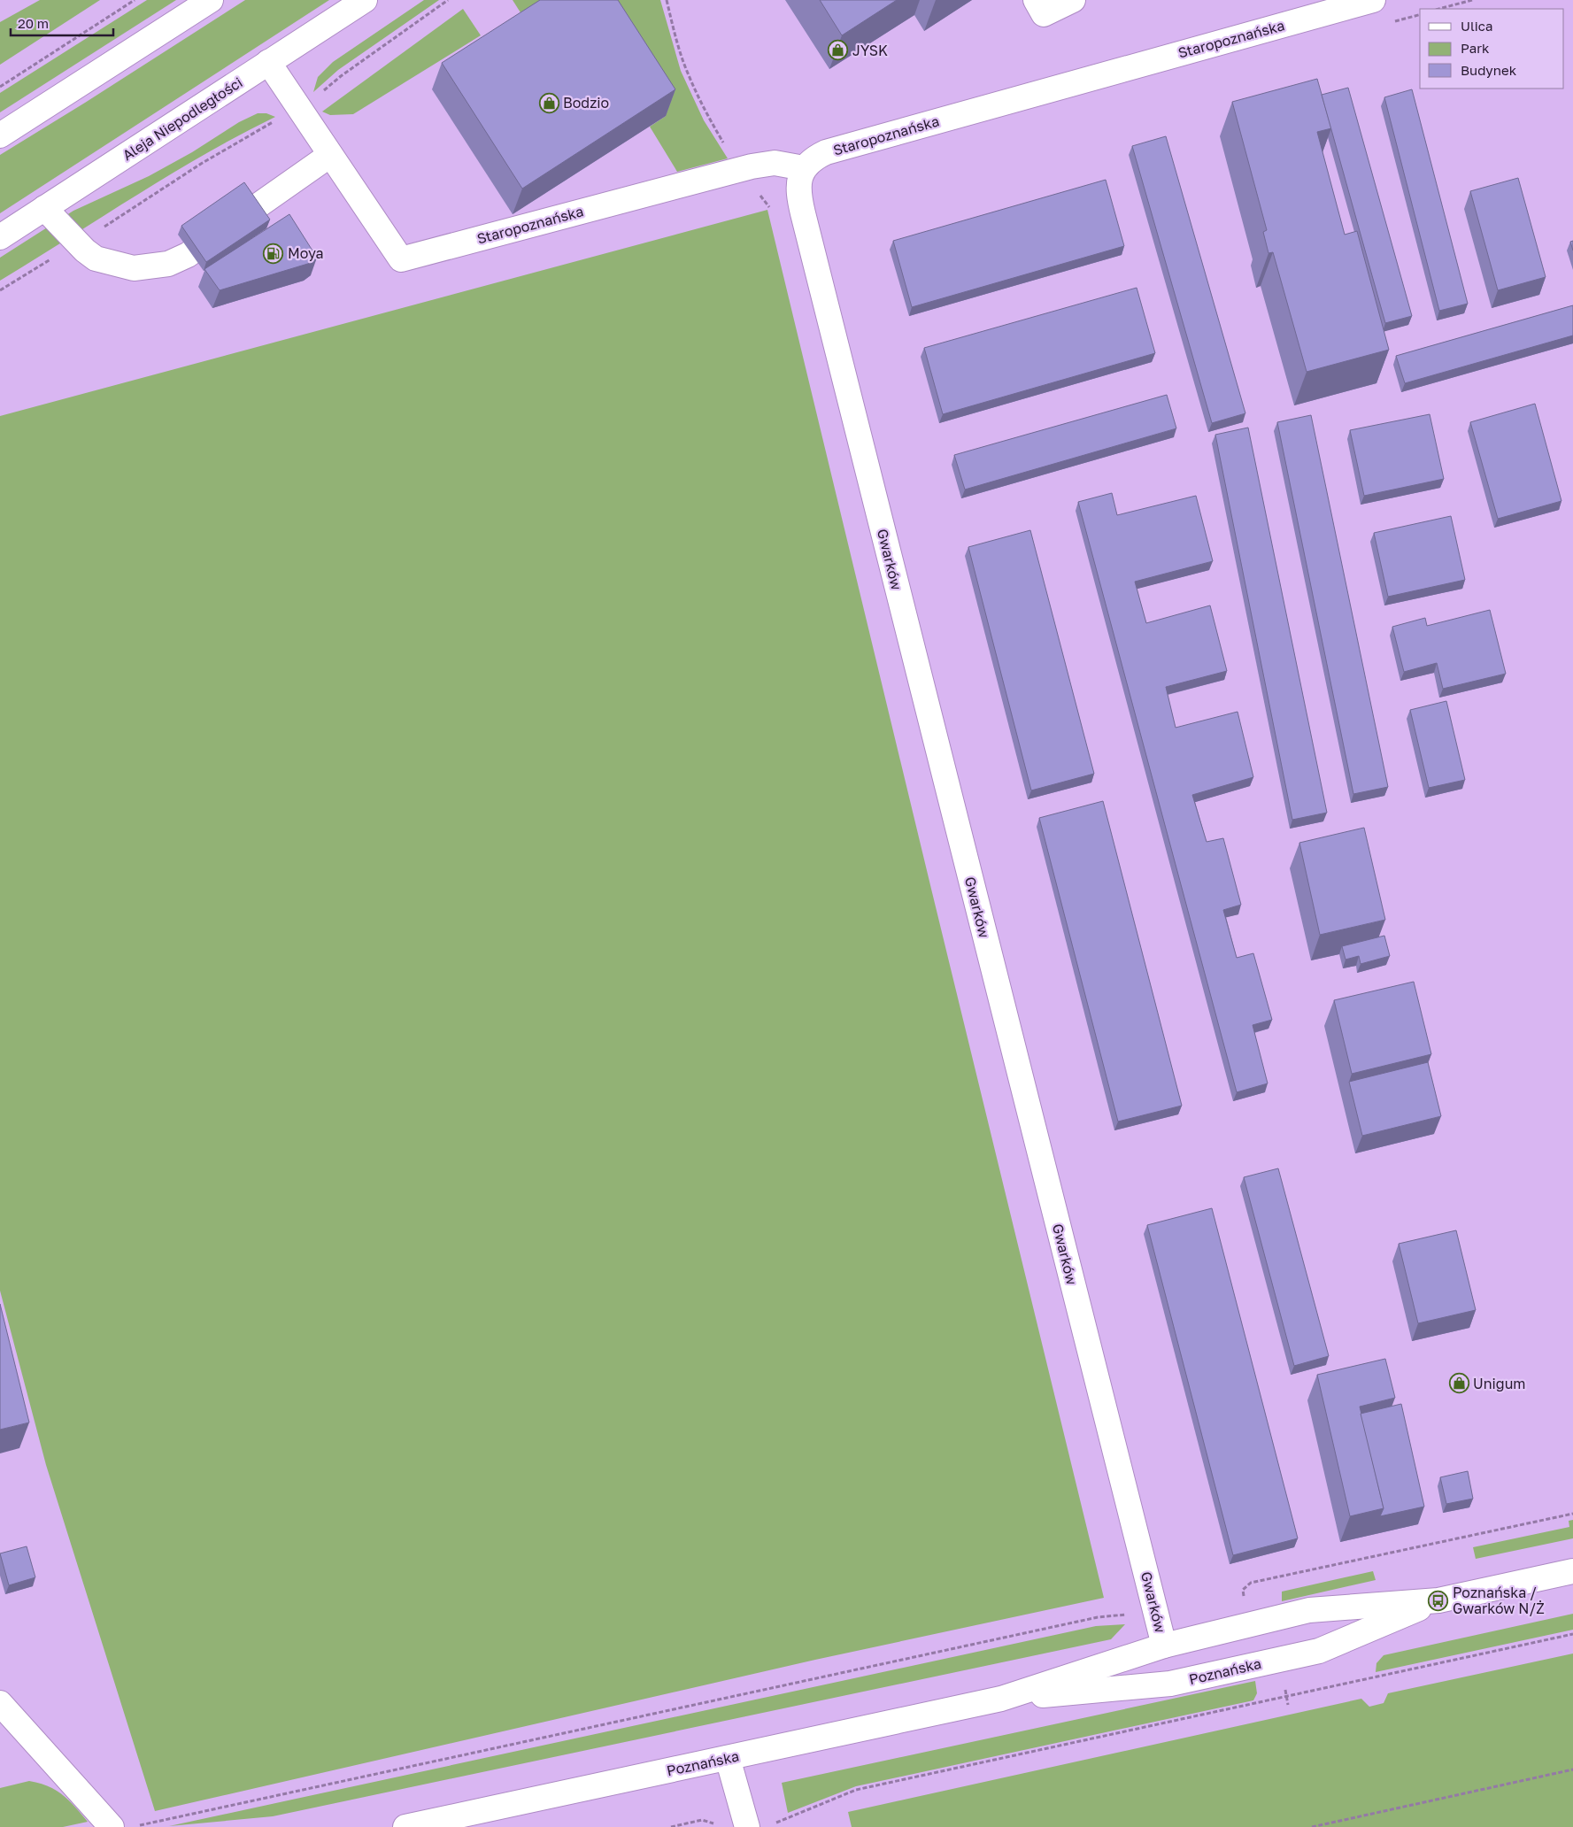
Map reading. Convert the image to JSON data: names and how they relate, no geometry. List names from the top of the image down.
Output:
{
  "streets": {
    "street": [
      "Staropoznańska",
      "Aleja Niepodległości",
      "Gwarków",
      "Poznańska"
    ]
  },
  "crossings": [
    ["Staropoznańska", "Gwarków"],
    ["Gwarków", "Poznańska"]
  ],
  "places": {
    "shop": ["JYSK", "Bodzio", "Unigum"],
    "fuel station": ["Moya"],
    "bus stop": ["Poznańska / Gwarków N/Ż"]
  },
  "legend": ["Ulica", "Park", "Budynek"],
  "scale_bar": "20 m"
}
